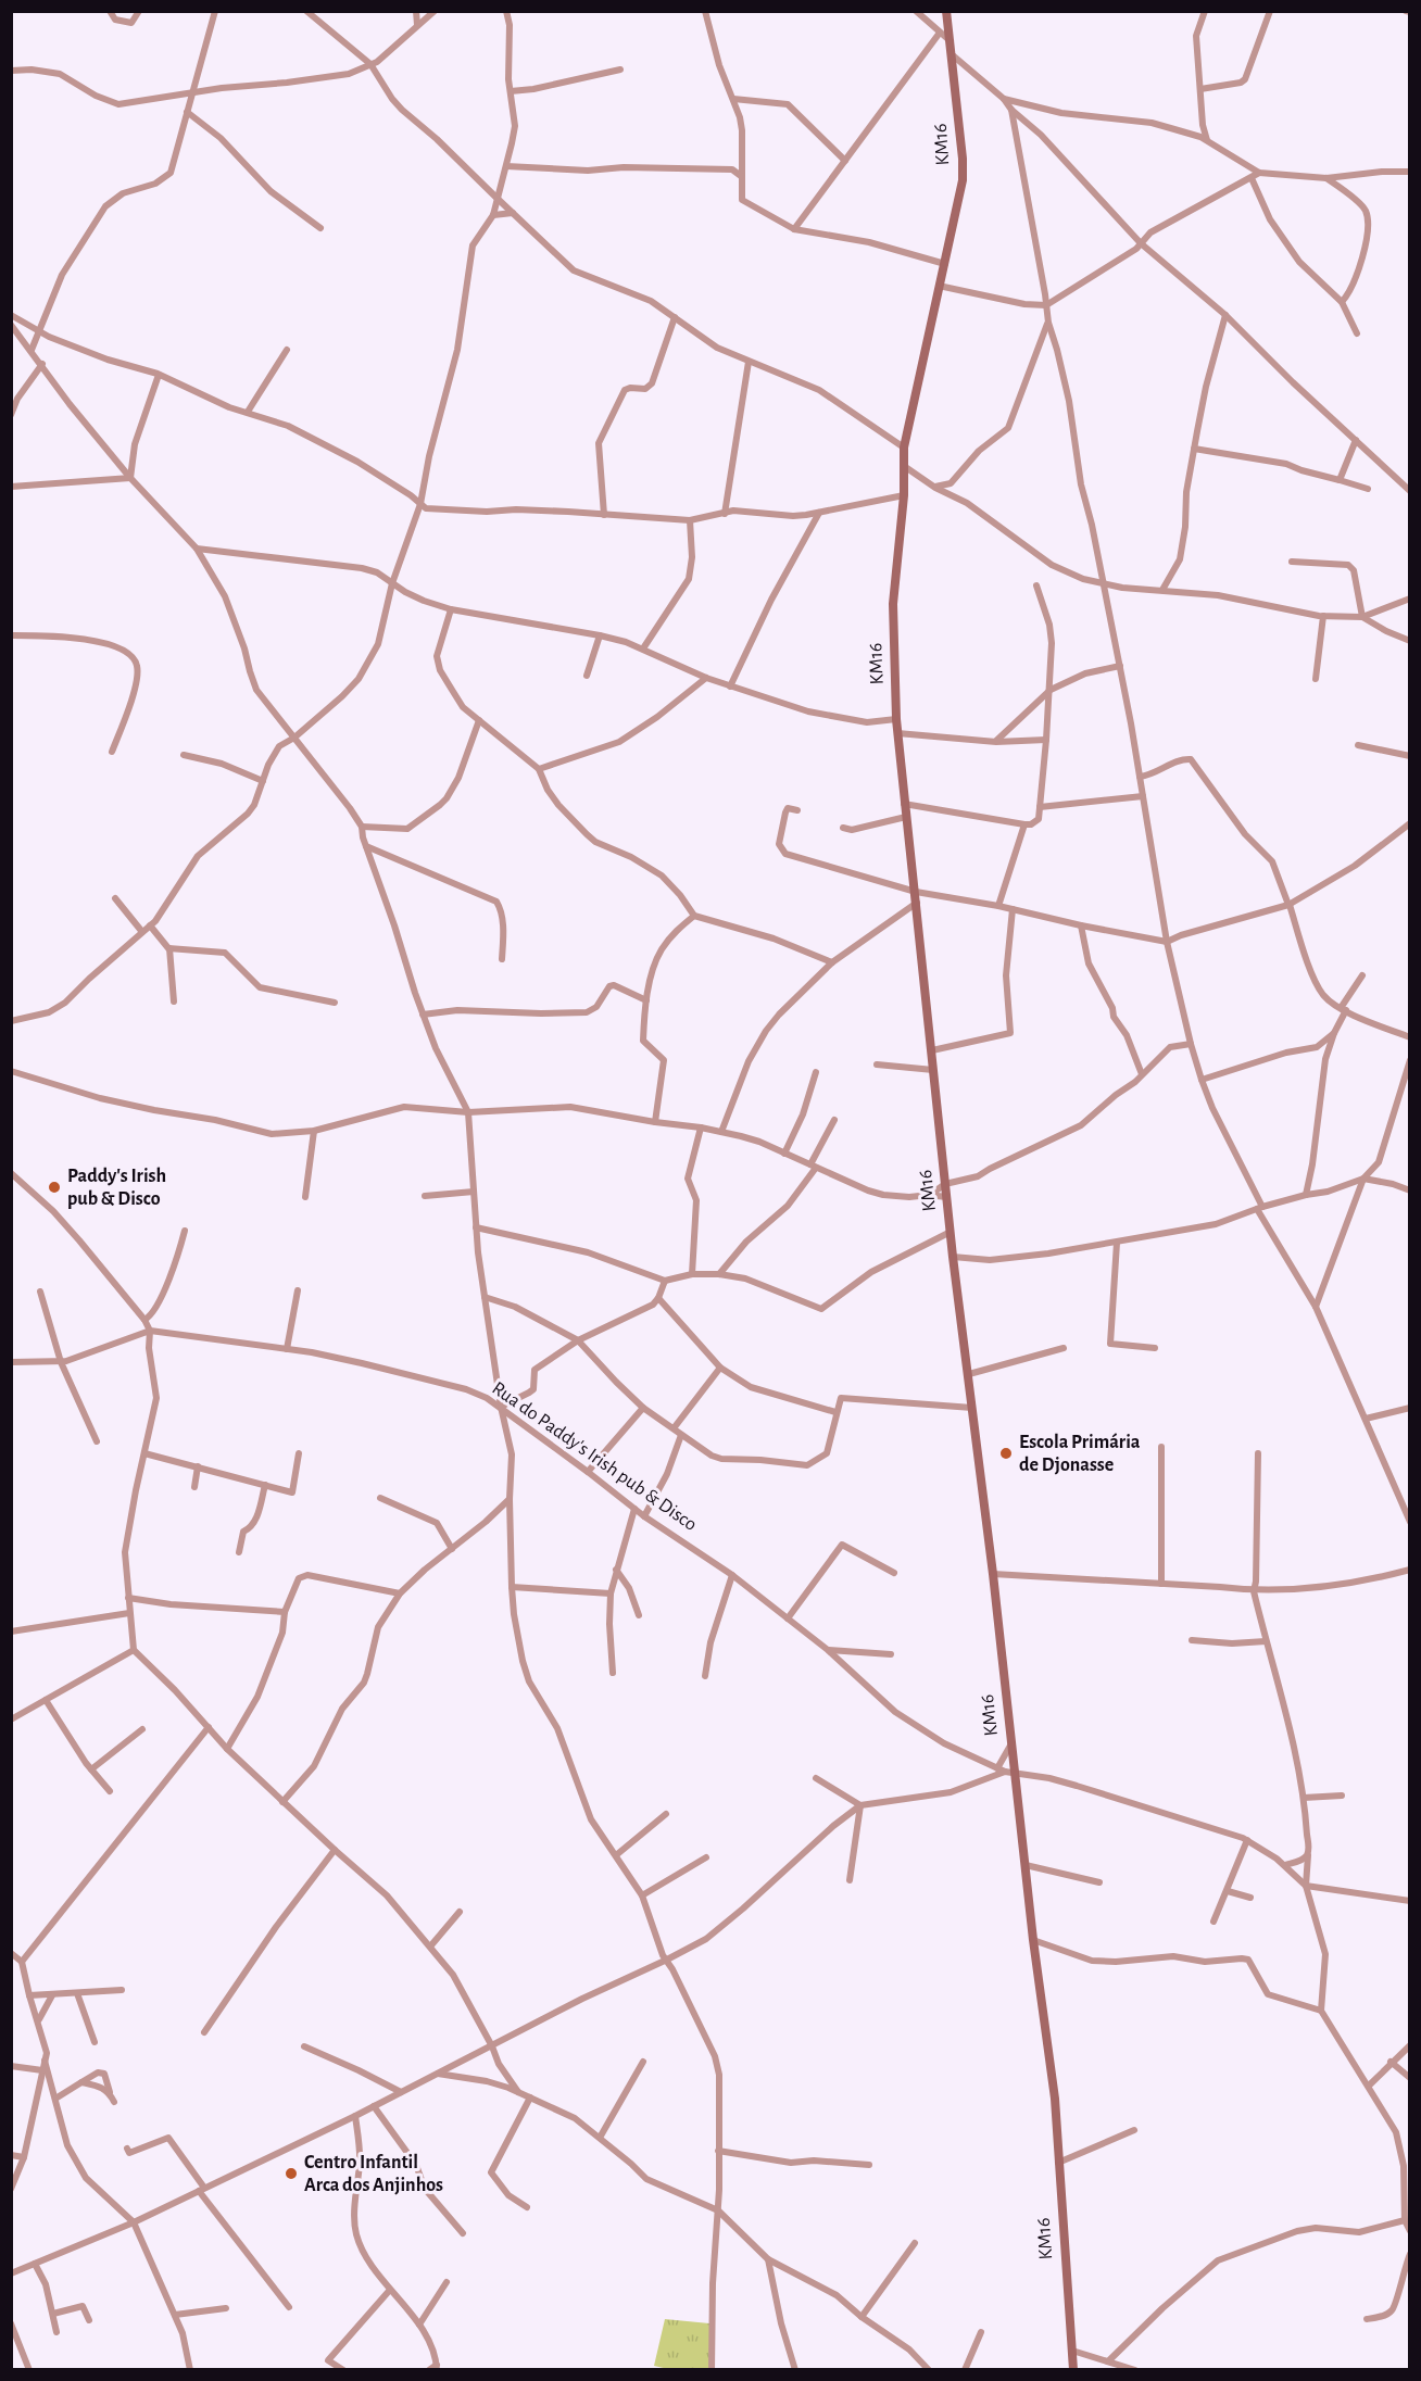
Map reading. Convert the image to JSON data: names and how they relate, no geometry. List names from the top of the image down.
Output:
{
  "streets": {
    "street": ["KM16", "Rua do Paddy's Irish pub & Disco"]
  },
  "crossings": [
    ["KM16", "Rua do Paddy's Irish pub & Disco"]
  ],
  "places": ["Paddy's Irish pub & Disco", "Escola Primária de Djonasse", "Centro Infantil Arca dos Anjinhos"]
}
